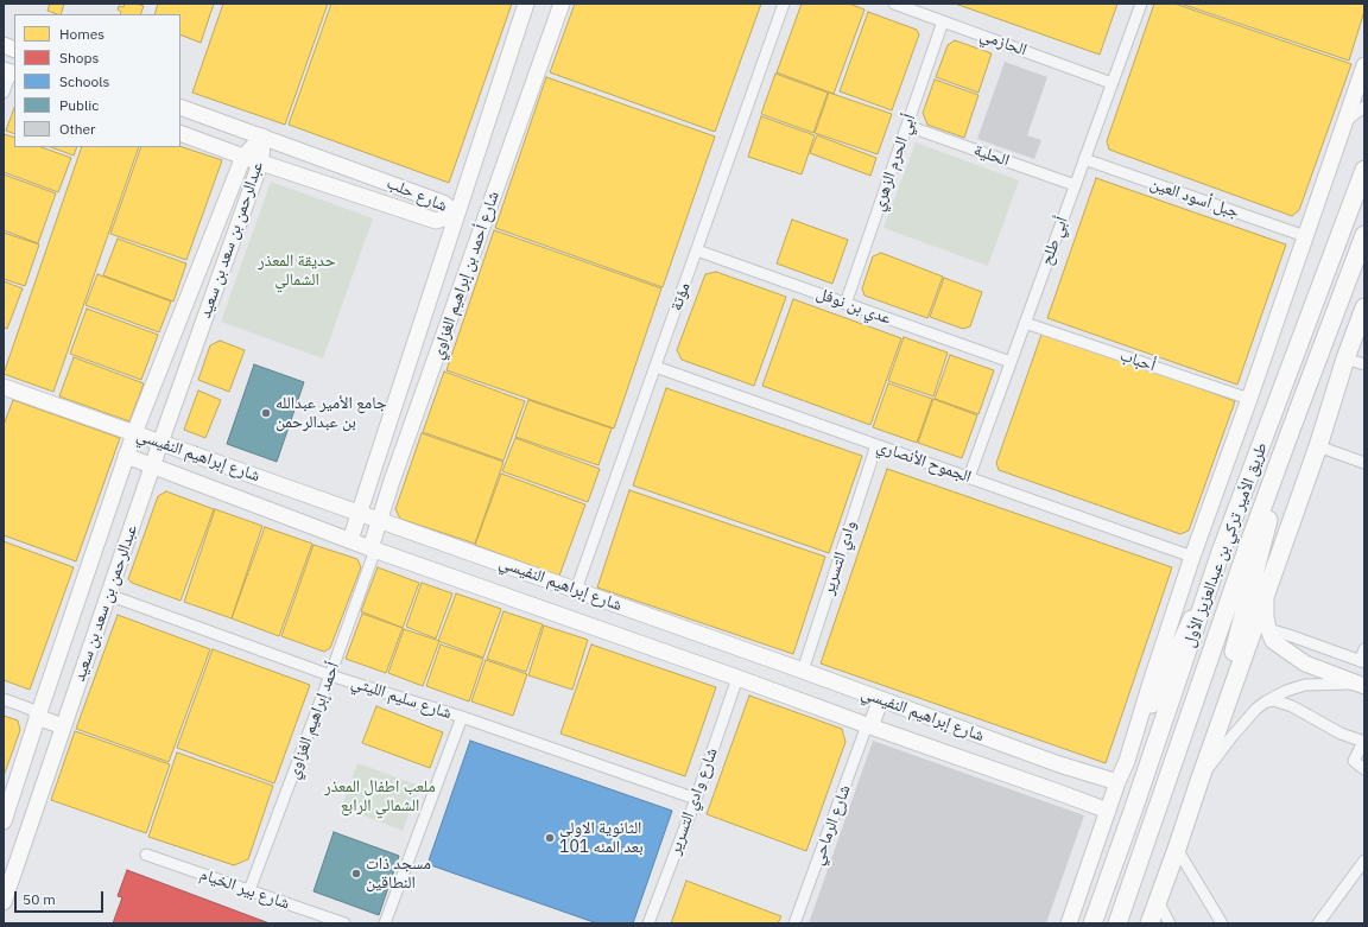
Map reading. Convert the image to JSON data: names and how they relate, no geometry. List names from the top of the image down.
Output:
{
  "streets": {
    "main road": ["طريق الأمير تركي بن عبدالعزيز الأول"],
    "street": [
      "الحازمي",
      "الحلية",
      "أبي الحرم الزهري",
      "شارع حلب",
      "جبل أسود العين",
      "عبدالرحمن بن سعد بن سعيد",
      "أبي طلح",
      "شارع أحمد بن إبراهيم الغزاوي",
      "مؤتة",
      "عدي بن نوفل",
      "أحباب",
      "شارع إبراهيم النفيسي",
      "الجموح الأنصاري",
      "وادي التسرير",
      "شارع سليم الليثي",
      "أحمد إبراهيم الغزاوي",
      "شارع وادي التسرير",
      "شارع الرماحي",
      "شارع بير الخيام"
    ]
  },
  "crossings": [
    ["الحازمي", "أبي الحرم الزهري"],
    ["الحازمي", "أبي طلح"],
    ["الحلية", "أبي الحرم الزهري"],
    ["الحلية", "أبي طلح"],
    ["أبي الحرم الزهري", "عدي بن نوفل"],
    ["شارع حلب", "عبدالرحمن بن سعد بن سعيد"],
    ["شارع حلب", "شارع أحمد بن إبراهيم الغزاوي"],
    ["جبل أسود العين", "أبي طلح"],
    ["عبدالرحمن بن سعد بن سعيد", "شارع إبراهيم النفيسي"],
    ["عبدالرحمن بن سعد بن سعيد", "شارع سليم الليثي"],
    ["أبي طلح", "عدي بن نوفل"],
    ["أبي طلح", "أحباب"],
    ["أبي طلح", "الجموح الأنصاري"],
    ["شارع أحمد بن إبراهيم الغزاوي", "شارع إبراهيم النفيسي"],
    ["شارع أحمد بن إبراهيم الغزاوي", "أحمد إبراهيم الغزاوي"],
    ["مؤتة", "عدي بن نوفل"],
    ["مؤتة", "شارع إبراهيم النفيسي"],
    ["مؤتة", "الجموح الأنصاري"],
    ["شارع إبراهيم النفيسي", "وادي التسرير"],
    ["شارع إبراهيم النفيسي", "أحمد إبراهيم الغزاوي"],
    ["شارع إبراهيم النفيسي", "شارع وادي التسرير"],
    ["شارع إبراهيم النفيسي", "شارع الرماحي"],
    ["الجموح الأنصاري", "وادي التسرير"],
    ["شارع سليم الليثي", "أحمد إبراهيم الغزاوي"],
    ["شارع سليم الليثي", "شارع وادي التسرير"],
    ["أحمد إبراهيم الغزاوي", "شارع بير الخيام"]
  ],
  "parks": ["حديقة المعذر الشمالي", "ملعب اطفال المعذر الشمالي الرابع"],
  "places": ["جامع الأمير عبدالله بن عبدالرحمن", "الثانوية الاولى بعد المئه 101", "مسجد ذات النطاقين"],
  "legend": [
    "Homes",
    "Shops",
    "Schools",
    "Public",
    "Other"
  ],
  "scale_bar": "50 m"
}
